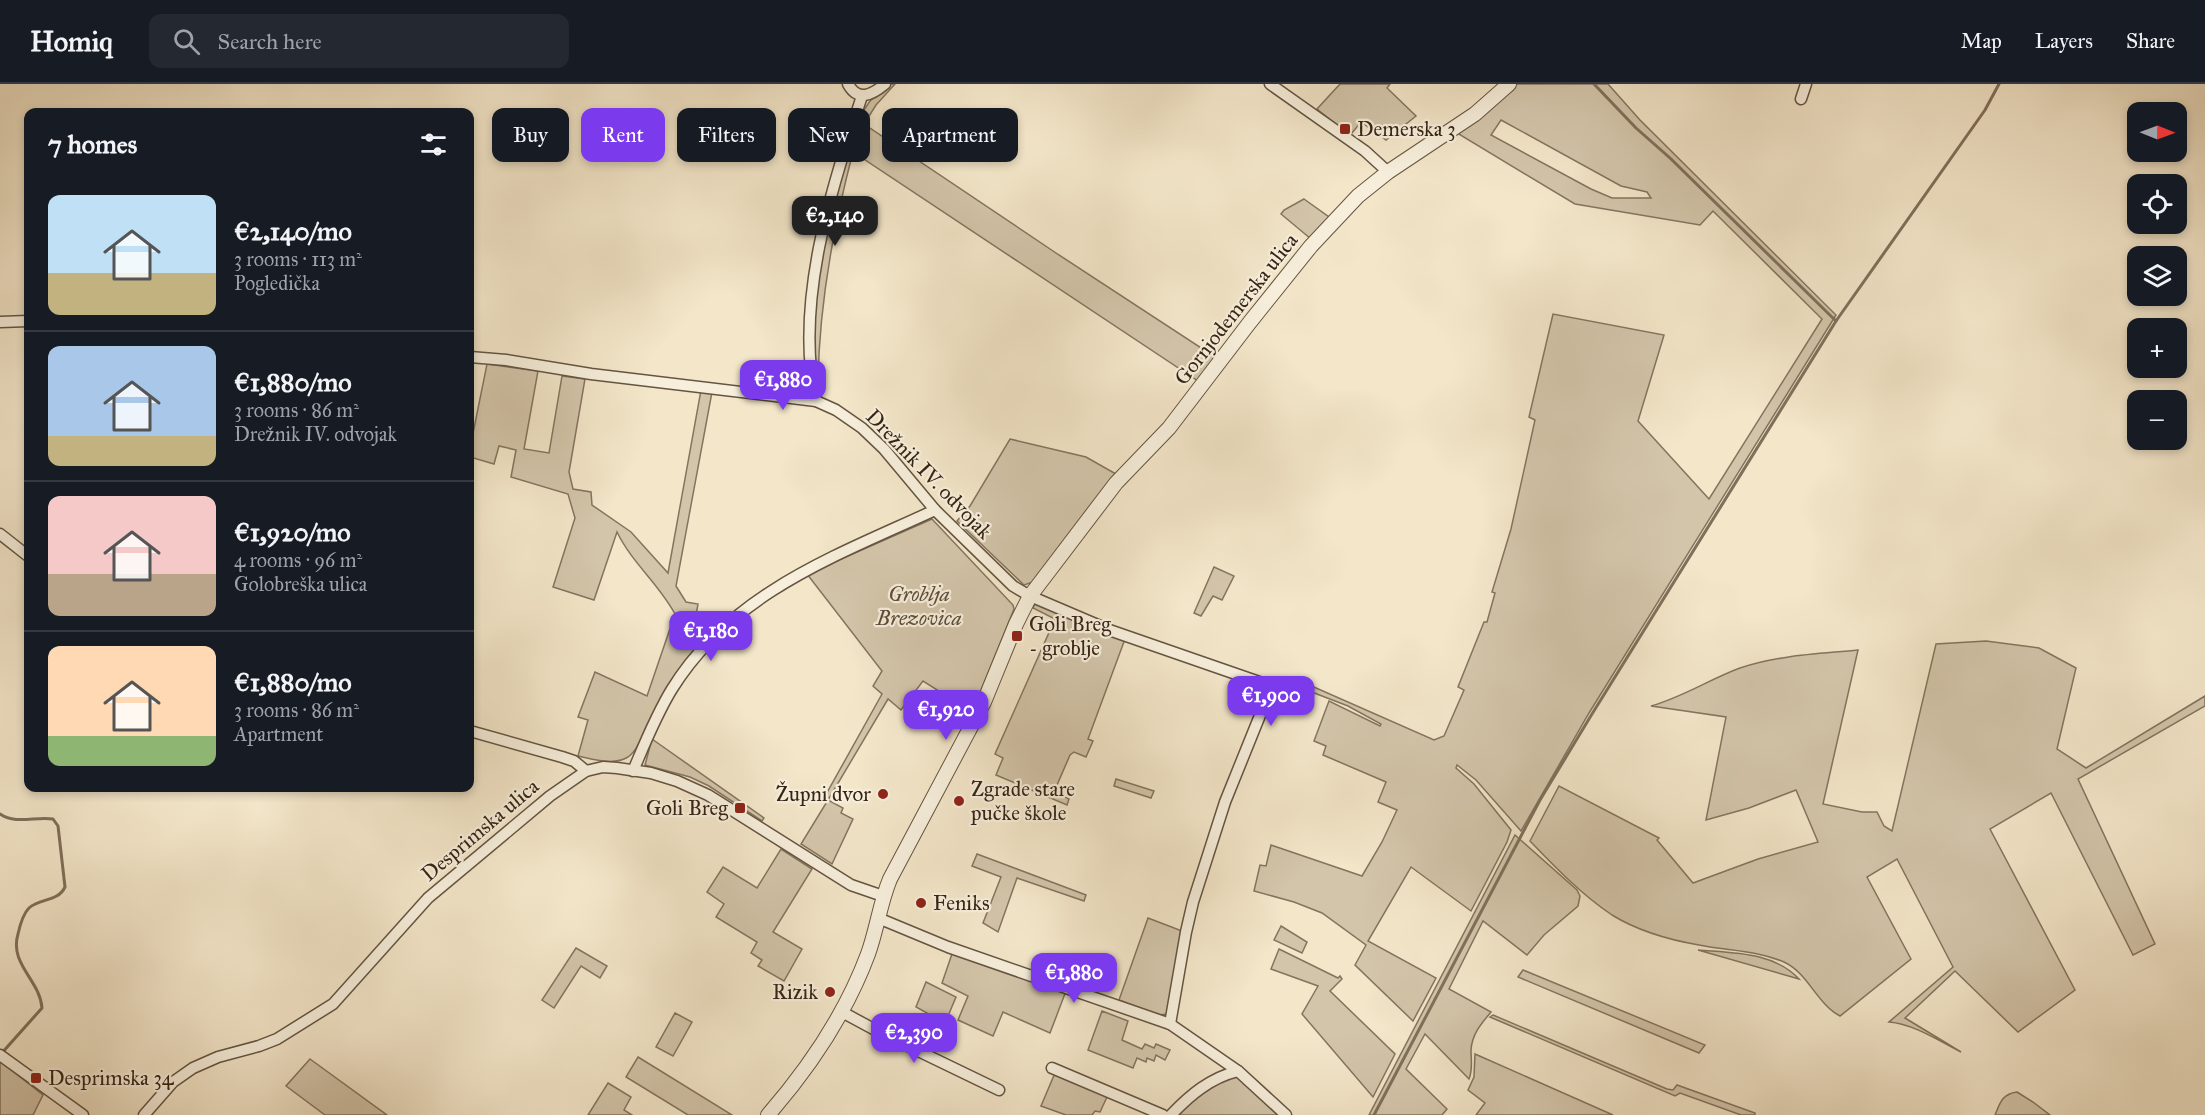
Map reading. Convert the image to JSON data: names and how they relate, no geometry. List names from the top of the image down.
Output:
{
  "streets": {
    "street": ["Gornjodemerska ulica", "Drežnik IV. odvojak", "Desprimska ulica"]
  },
  "crossings": [
    ["Gornjodemerska ulica", "Drežnik IV. odvojak"]
  ],
  "parks": ["Groblja Brezovica"],
  "places": {
    "transit": [
      "Demerska 3",
      "Goli Breg - groblje",
      "Goli Breg",
      "Desprimska 34"
    ],
    "other": [
      "Župni dvor",
      "Zgrade stare pučke škole",
      "Feniks",
      "Rizik"
    ]
  },
  "north": "right",
  "page": {
    "header": "Homiq",
    "search": "Search here",
    "nav": ["Map", "Layers", "Share"],
    "map_buttons": ["+", "−"],
    "chip": [
      "Buy",
      "Rent",
      "Filters",
      "New",
      "Apartment"
    ],
    "heading": "7 homes",
    "list": [
      {
        "name": "€2,140/mo",
        "note": "3 rooms · 113 m² · Pogledička"
      },
      {
        "name": "€1,880/mo",
        "note": "3 rooms · 86 m² · Drežnik IV. odvojak"
      },
      {
        "name": "€1,920/mo",
        "note": "4 rooms · 96 m² · Golobreška ulica"
      },
      {
        "name": "€1,880/mo",
        "note": "3 rooms · 86 m² · Apartment"
      }
    ],
    "price": [
      "€2,140",
      "€1,880",
      "€1,180",
      "€1,900",
      "€1,920",
      "€1,880",
      "€2,390"
    ]
  }
}
